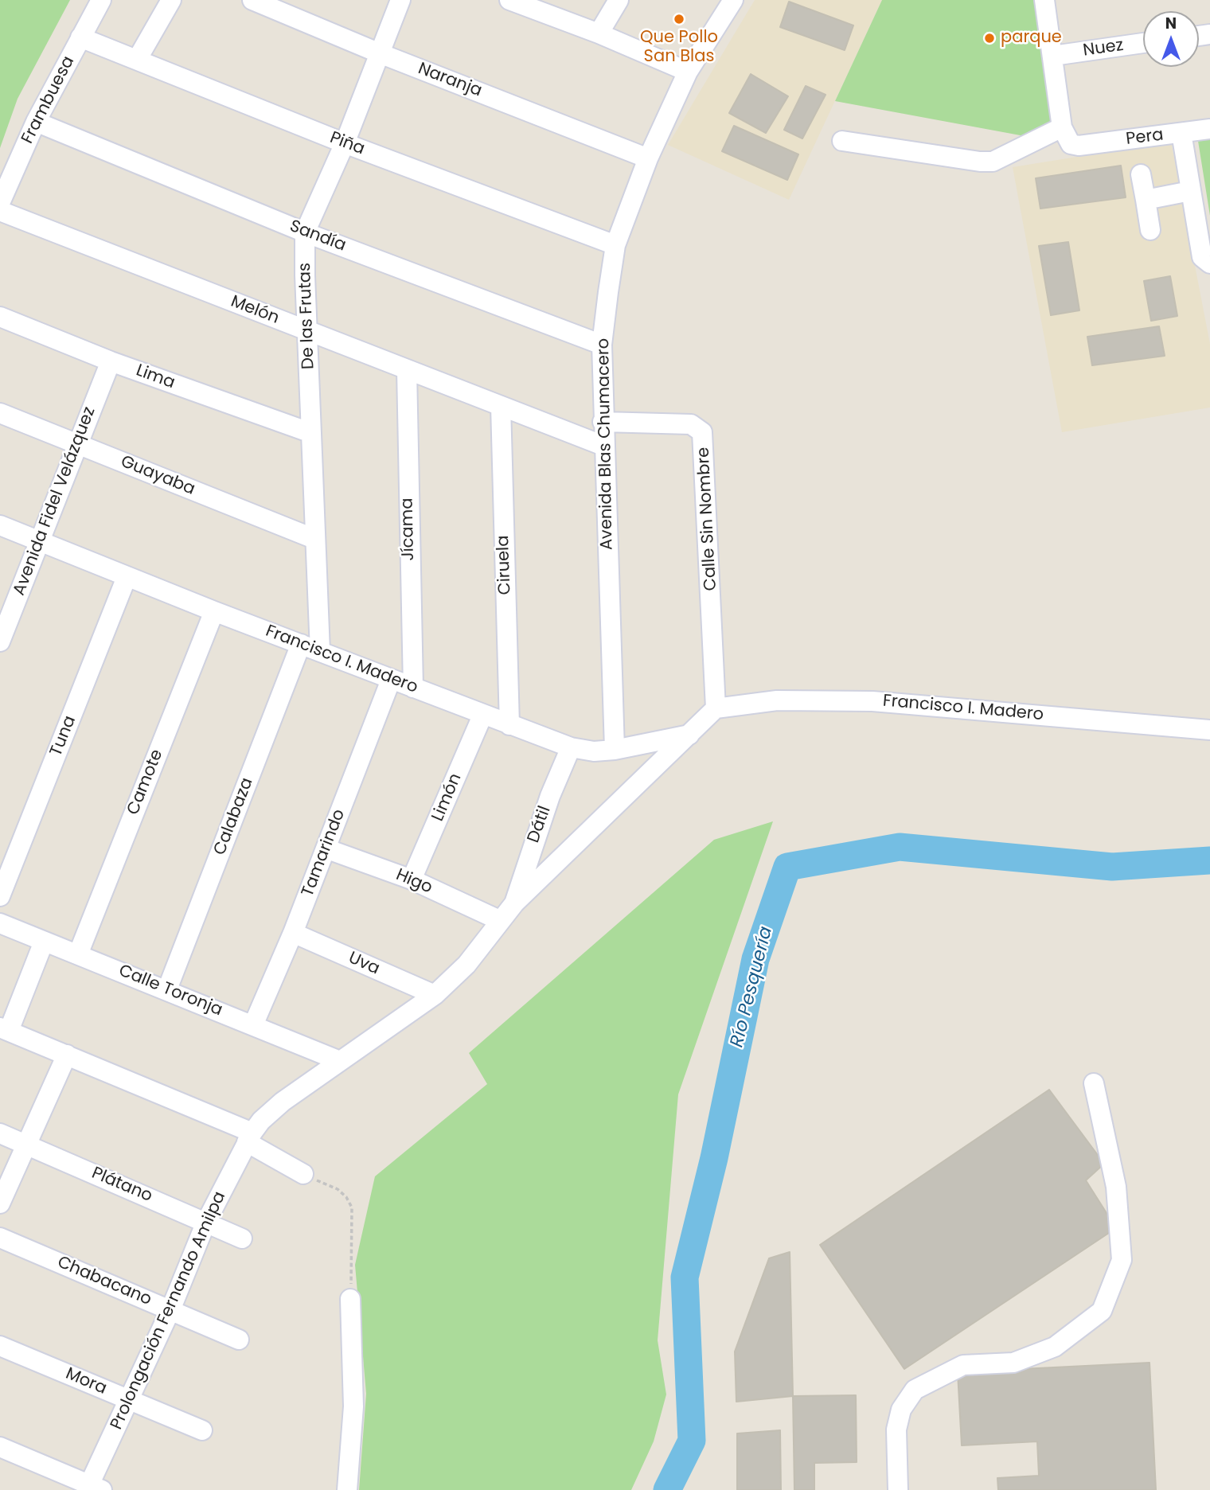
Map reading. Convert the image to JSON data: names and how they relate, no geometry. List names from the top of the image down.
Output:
{
  "streets": {
    "street": [
      "Nuez",
      "Naranja",
      "Frambuesa",
      "Pera",
      "Piña",
      "Sandía",
      "Melón",
      "De las Frutas",
      "Lima",
      "Avenida Blas Chumacero",
      "Guayaba",
      "Avenida Fidel Velázquez",
      "Calle Sin Nombre",
      "Jícama",
      "Ciruela",
      "Francisco I. Madero",
      "Tuna",
      "Camote",
      "Limón",
      "Calabaza",
      "Dátil",
      "Tamarindo",
      "Higo",
      "Uva",
      "Calle Toronja",
      "Plátano",
      "Chabacano",
      "Prolongación Fernando Amilpa",
      "Mora"
    ]
  },
  "crossings": [
    ["Naranja", "De las Frutas"],
    ["Naranja", "Avenida Blas Chumacero"],
    ["Frambuesa", "Piña"],
    ["Frambuesa", "Sandía"],
    ["Piña", "De las Frutas"],
    ["Piña", "Avenida Blas Chumacero"],
    ["Sandía", "De las Frutas"],
    ["Sandía", "Avenida Blas Chumacero"],
    ["Melón", "De las Frutas"],
    ["Melón", "Avenida Blas Chumacero"],
    ["Melón", "Jícama"],
    ["Melón", "Ciruela"],
    ["De las Frutas", "Lima"],
    ["De las Frutas", "Guayaba"],
    ["De las Frutas", "Francisco I. Madero"],
    ["Lima", "Avenida Fidel Velázquez"],
    ["Avenida Blas Chumacero", "Calle Sin Nombre"],
    ["Avenida Blas Chumacero", "Francisco I. Madero"],
    ["Guayaba", "Avenida Fidel Velázquez"],
    ["Avenida Fidel Velázquez", "Francisco I. Madero"],
    ["Calle Sin Nombre", "Francisco I. Madero"],
    ["Jícama", "Francisco I. Madero"],
    ["Ciruela", "Francisco I. Madero"],
    ["Francisco I. Madero", "Tuna"],
    ["Francisco I. Madero", "Camote"],
    ["Francisco I. Madero", "Limón"],
    ["Francisco I. Madero", "Calabaza"],
    ["Francisco I. Madero", "Dátil"],
    ["Francisco I. Madero", "Tamarindo"],
    ["Camote", "Calle Toronja"],
    ["Limón", "Higo"],
    ["Calabaza", "Calle Toronja"],
    ["Tamarindo", "Higo"],
    ["Tamarindo", "Uva"],
    ["Tamarindo", "Calle Toronja"],
    ["Plátano", "Prolongación Fernando Amilpa"],
    ["Chabacano", "Prolongación Fernando Amilpa"],
    ["Prolongación Fernando Amilpa", "Mora"]
  ],
  "water": ["Río Pesquería"],
  "places": ["Que Pollo San Blas", "parque"],
  "north": "top"
}
